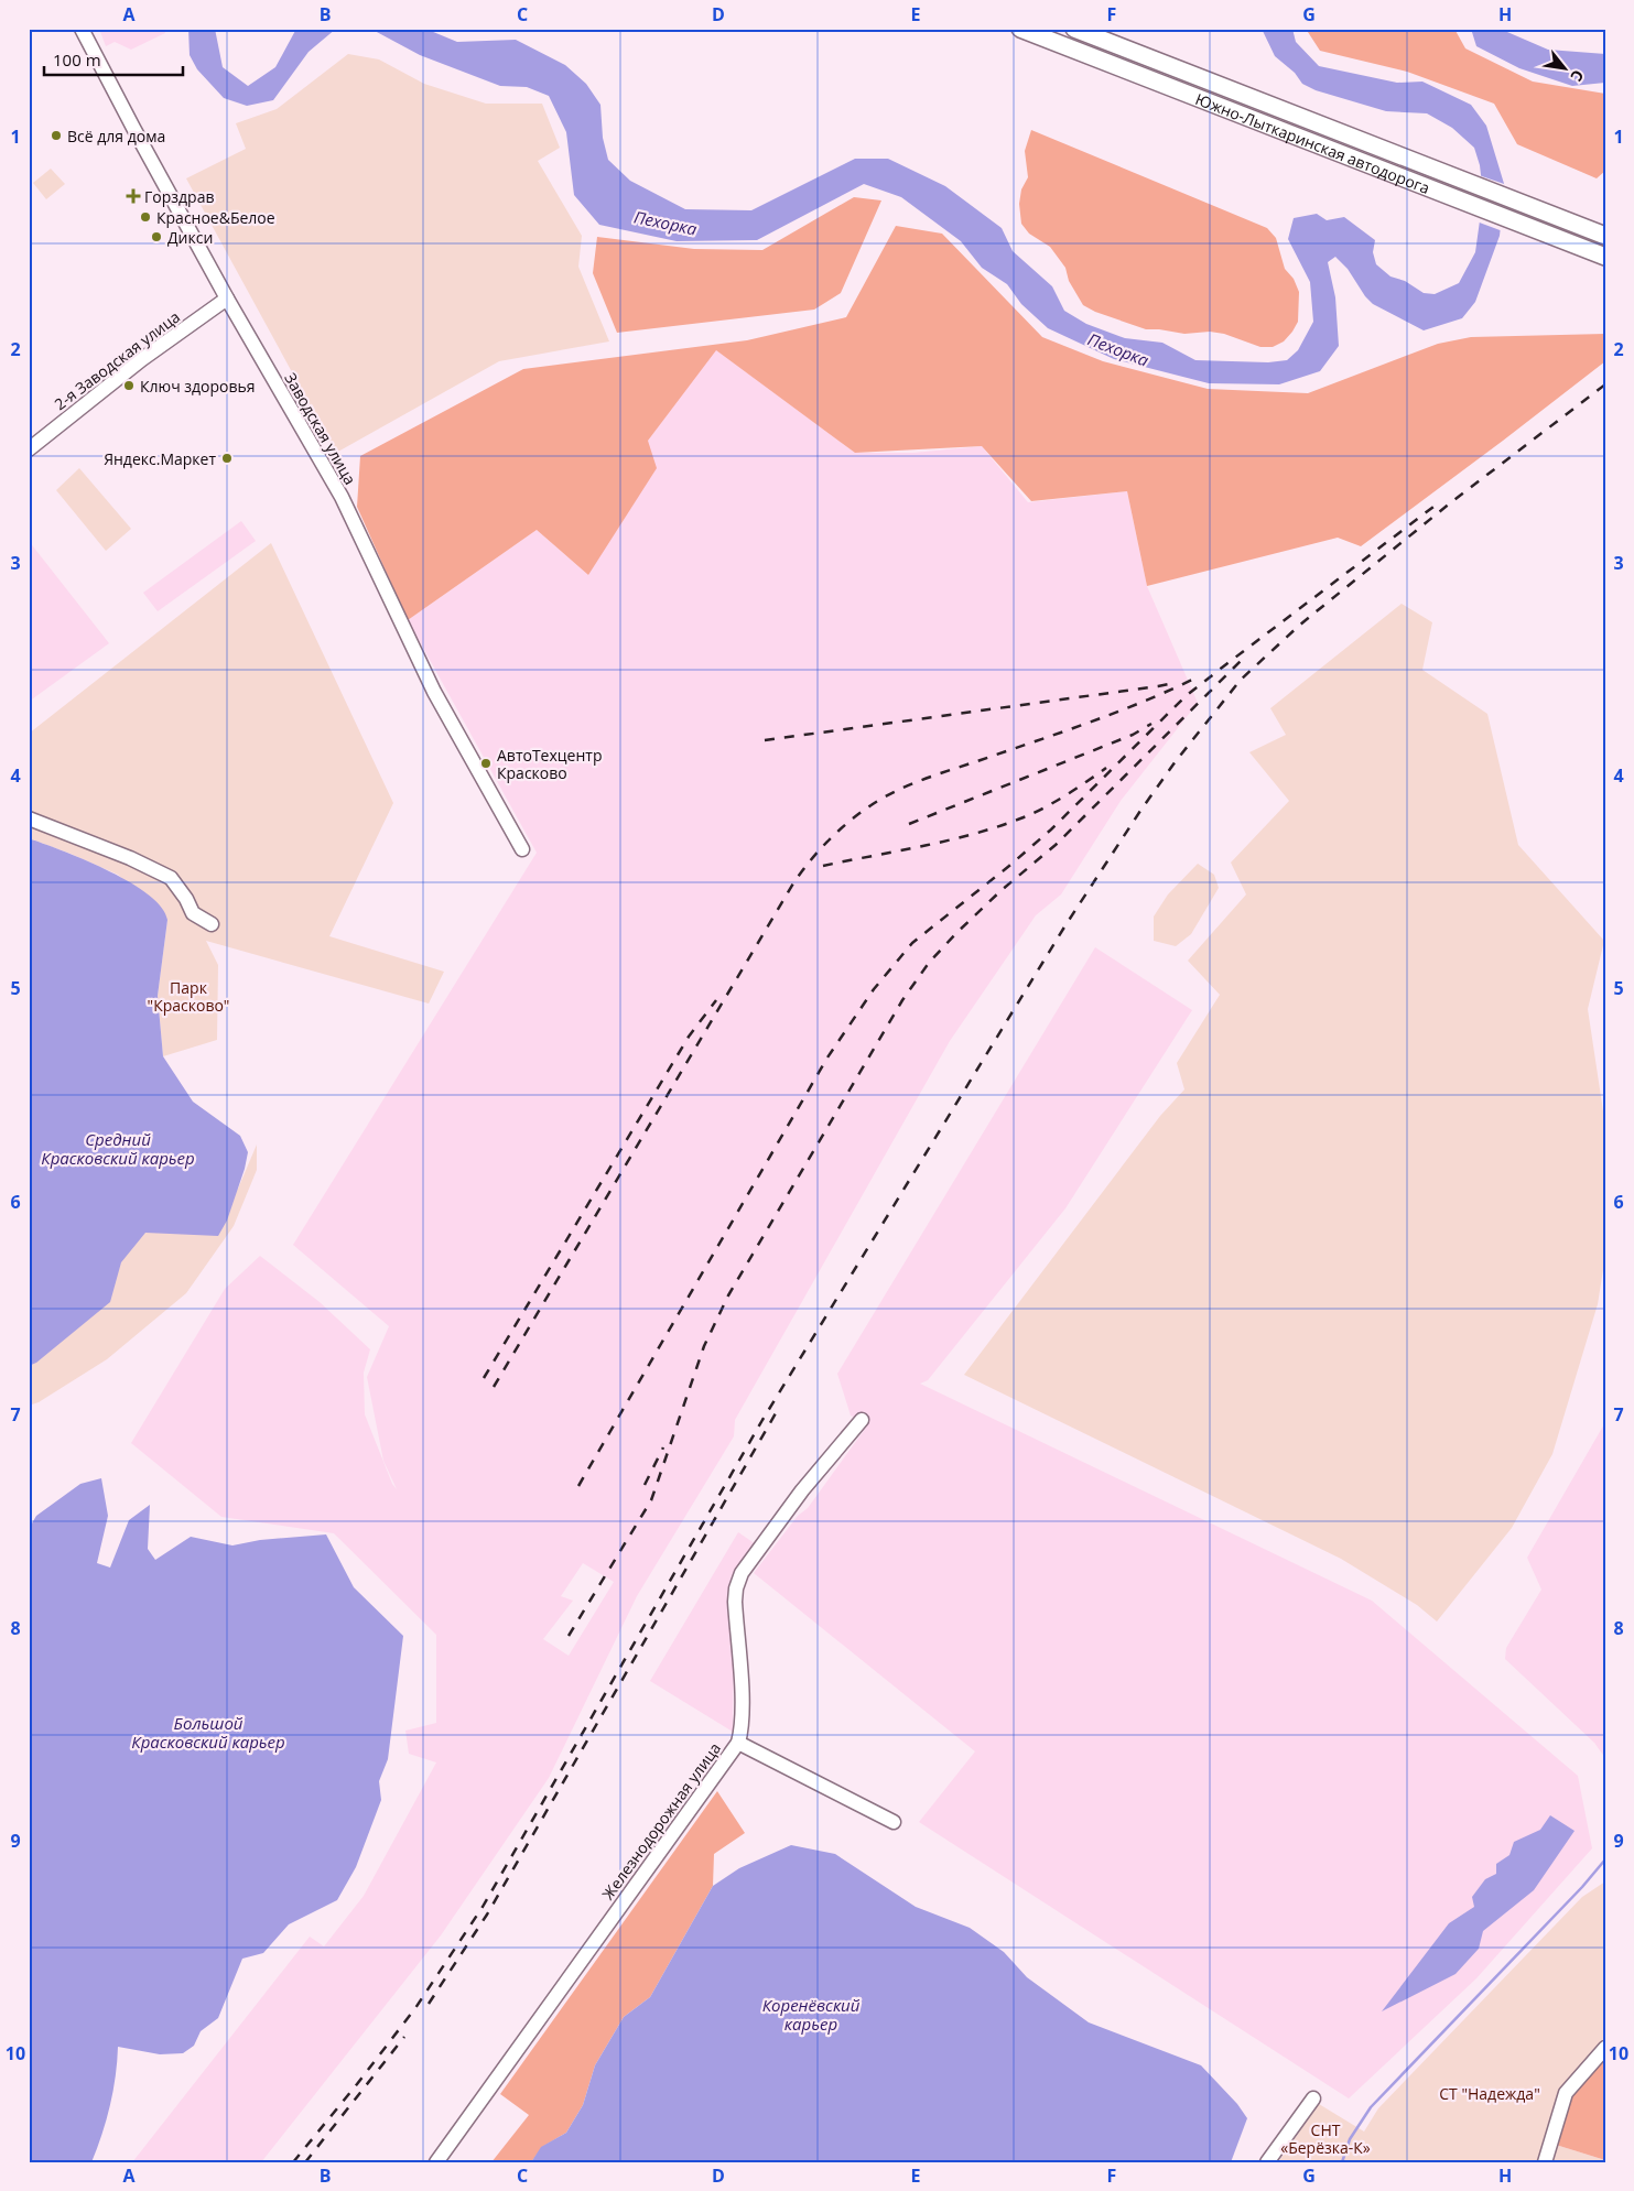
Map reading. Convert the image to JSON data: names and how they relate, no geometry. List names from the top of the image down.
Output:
{
  "streets": {
    "main road": ["Южно-Лыткаринская автодорога"],
    "street": ["2-я Заводская улица", "Заводская улица", "Железнодорожная улица"]
  },
  "crossings": [
    ["2-я Заводская улица", "Заводская улица"]
  ],
  "water": [
    "Пехорка",
    "Средний Красковский карьер",
    "Большой Красковский карьер",
    "Коренёвский карьер"
  ],
  "parks": ["Парк \"Красково\"", "СТ \"Надежда\"", "СНТ «Берёзка-К»"],
  "places": {
    "other": [
      "Всё для дома",
      "Красное&Белое",
      "Дикси",
      "Ключ здоровья",
      "Яндекс.Маркет",
      "АвтоТехцентр Красково"
    ],
    "health": ["Горздрав"]
  },
  "scale_bar": "100 m",
  "north": "bottom right",
  "grid": {
    "columns": [
      "A",
      "B",
      "C",
      "D",
      "E",
      "F",
      "G",
      "H"
    ],
    "rows": [
      "1",
      "2",
      "3",
      "4",
      "5",
      "6",
      "7",
      "8",
      "9",
      "10"
    ]
  }
}
